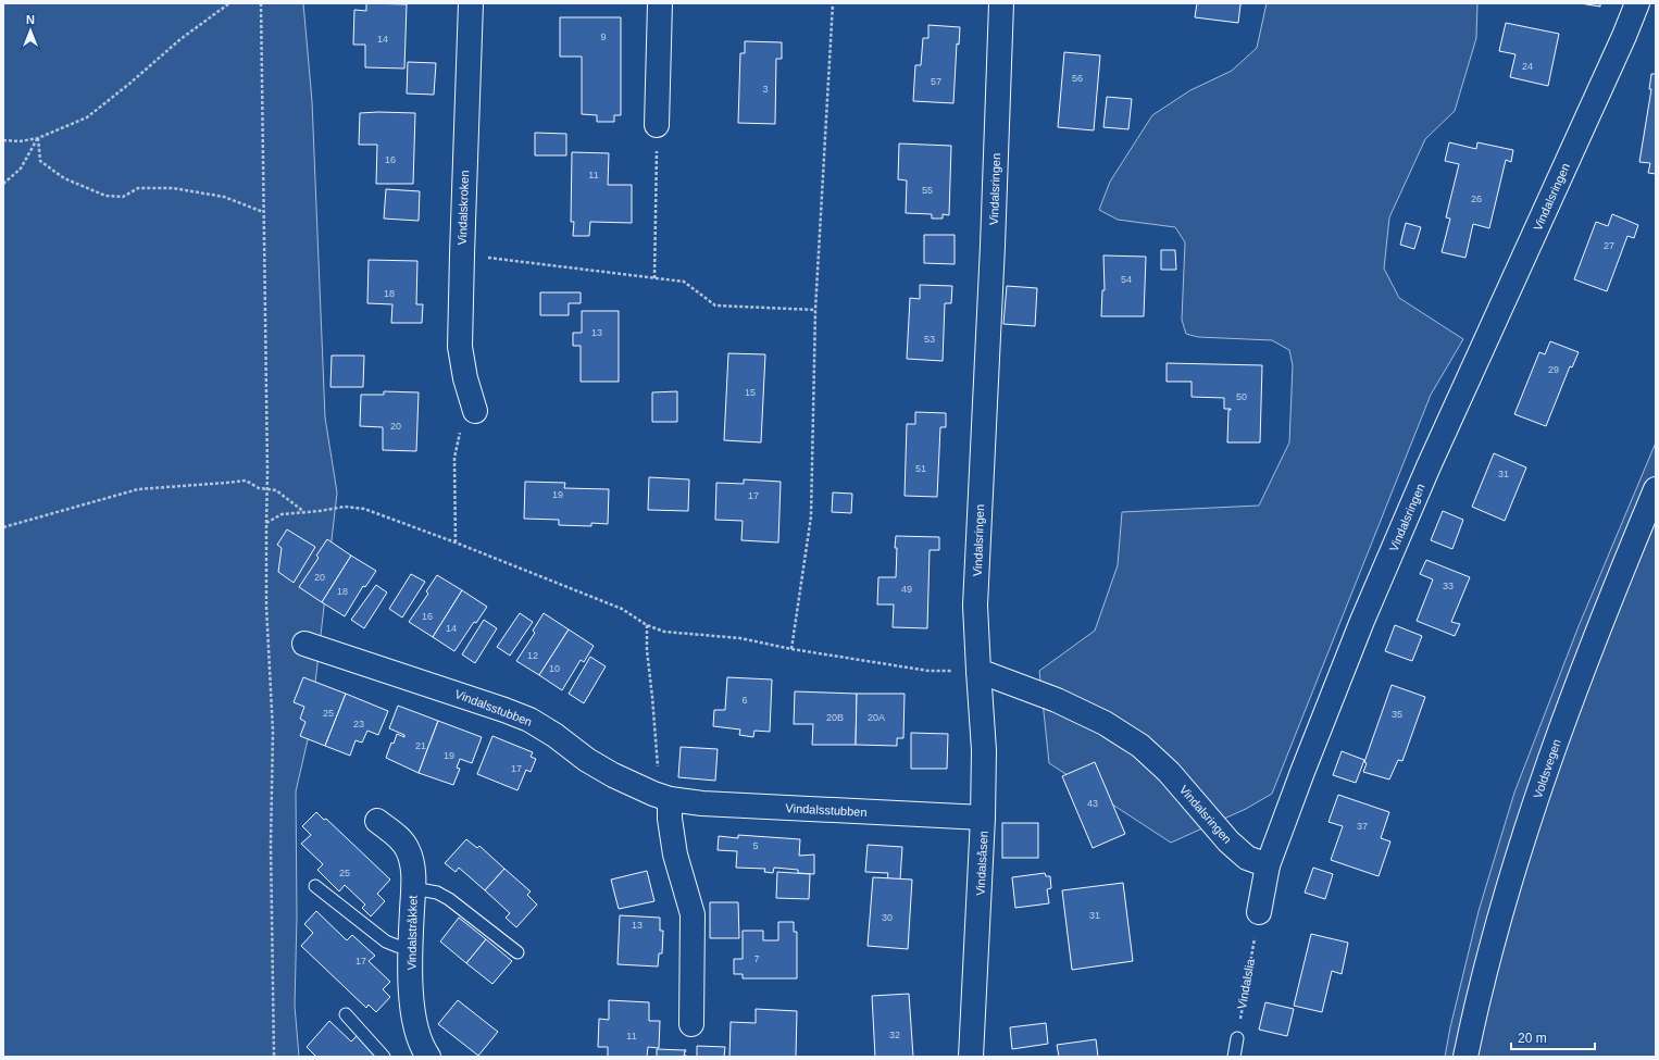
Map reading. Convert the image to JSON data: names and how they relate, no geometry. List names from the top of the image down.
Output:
{
  "streets": {
    "main road": [
      "Vindalsringen",
      "Vindalskroken",
      "Vindalsstubben",
      "Voldsvegen",
      "Vindalsåsen",
      "Vindalstråkket"
    ],
    "path": ["Vindalslia"]
  },
  "crossings": [
    ["Vindalsringen", "Vindalsåsen"],
    ["Vindalsstubben", "Vindalsåsen"]
  ],
  "house_numbers": [
    "9",
    "14",
    "24",
    "56",
    "57",
    "3",
    "16",
    "11",
    "55",
    "26",
    "27",
    "54",
    "18",
    "13",
    "53",
    "29",
    "15",
    "50",
    "20",
    "51",
    "31",
    "19",
    "17",
    "20",
    "33",
    "49",
    "18",
    "16",
    "14",
    "12",
    "10",
    "6",
    "25",
    "35",
    "20B",
    "20A",
    "23",
    "21",
    "19",
    "17",
    "43",
    "37",
    "5",
    "25",
    "31",
    "30",
    "13",
    "7",
    "17",
    "32",
    "11"
  ],
  "scale_bar": "20 m",
  "north": "top"
}
